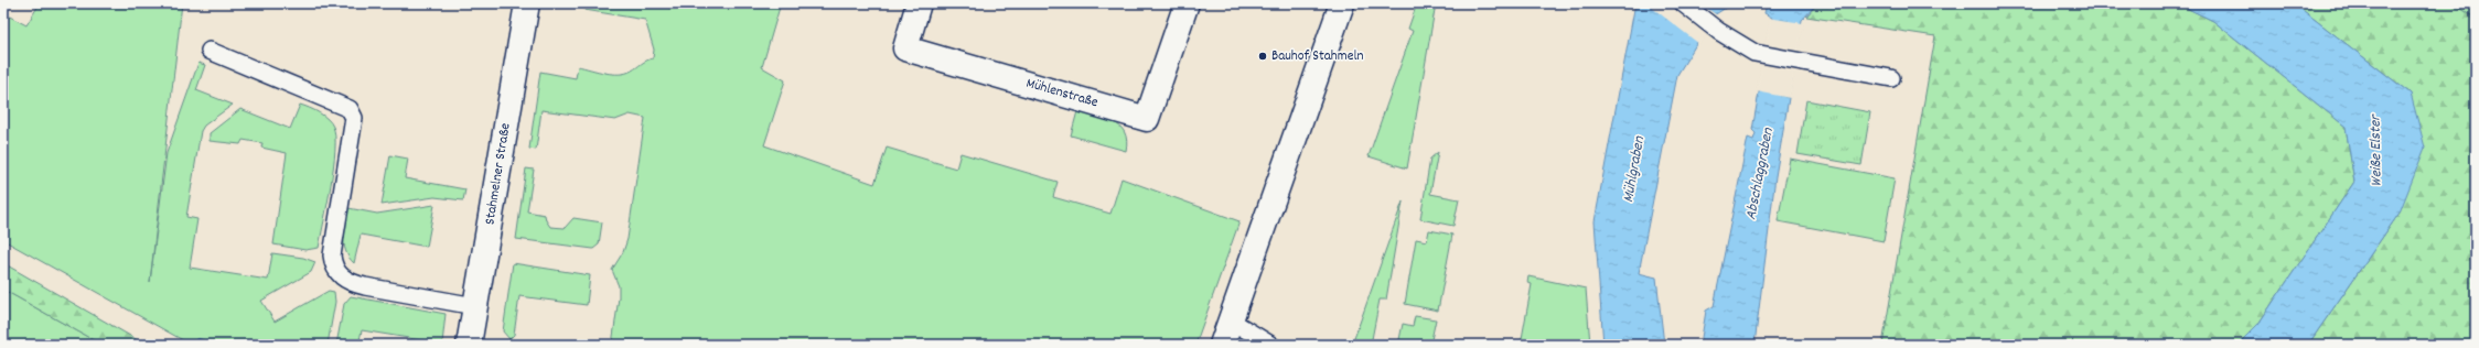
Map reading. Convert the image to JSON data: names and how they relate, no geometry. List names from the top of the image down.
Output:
{
  "streets": {
    "street": ["Mühlenstraße", "Stahmelner Straße"]
  },
  "water": ["Weiße Elster", "Mühlgraben", "Abschlaggraben"],
  "places": ["Bauhof Stahmeln"]
}
